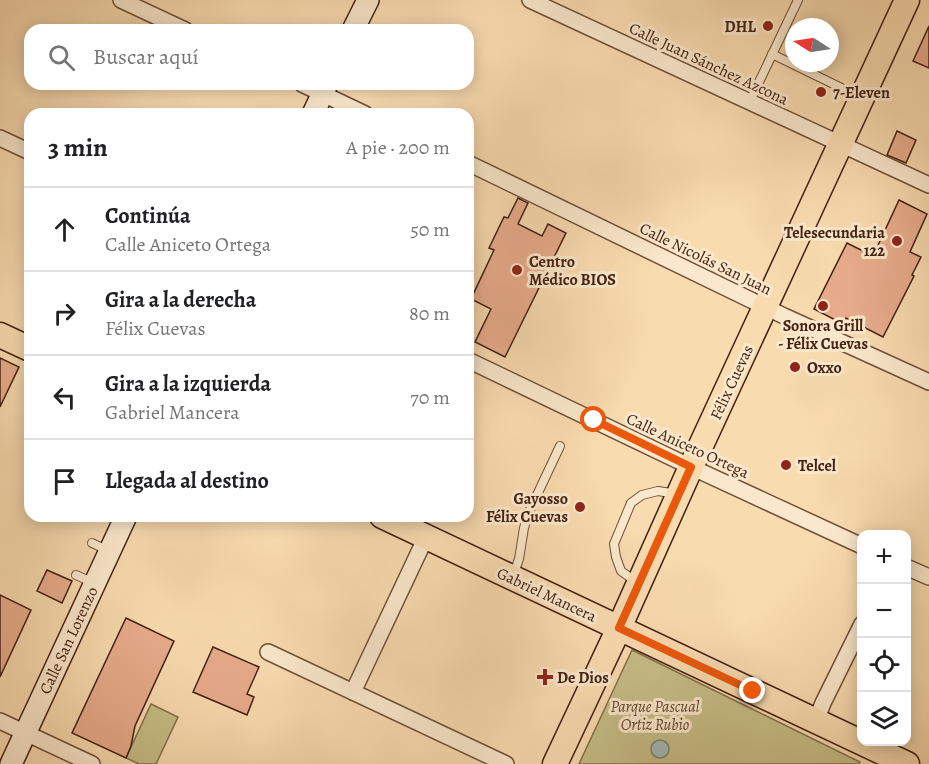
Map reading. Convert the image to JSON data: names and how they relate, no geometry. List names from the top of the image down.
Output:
{
  "streets": {
    "main road": ["Félix Cuevas", "Gabriel Mancera"],
    "street": [
      "Calle Juan Sánchez Azcona",
      "Calle Nicolás San Juan",
      "Calle Aniceto Ortega",
      "Calle San Lorenzo"
    ]
  },
  "crossings": [
    ["Calle Juan Sánchez Azcona", "Félix Cuevas"],
    ["Calle Nicolás San Juan", "Félix Cuevas"],
    ["Félix Cuevas", "Calle Aniceto Ortega"],
    ["Félix Cuevas", "Gabriel Mancera"]
  ],
  "parks": ["Parque Pascual Ortiz Rubio"],
  "places": {
    "other": [
      "DHL",
      "7-Eleven",
      "Telesecundaria 122",
      "Centro Médico BIOS",
      "Sonora Grill - Félix Cuevas",
      "Oxxo",
      "Telcel",
      "Gayosso Félix Cuevas"
    ],
    "health": ["De Dios"]
  },
  "north": "left",
  "page": {
    "search": "Buscar aquí",
    "heading": ["3 min", "A pie · 200 m"],
    "list": [
      ["Continúa", "Calle Aniceto Ortega", "50 m"],
      ["Gira a la derecha", "Félix Cuevas", "80 m"],
      ["Gira a la izquierda", "Gabriel Mancera", "70 m"],
      "Llegada al destino"
    ],
    "map_buttons": ["+", "−"]
  }
}
